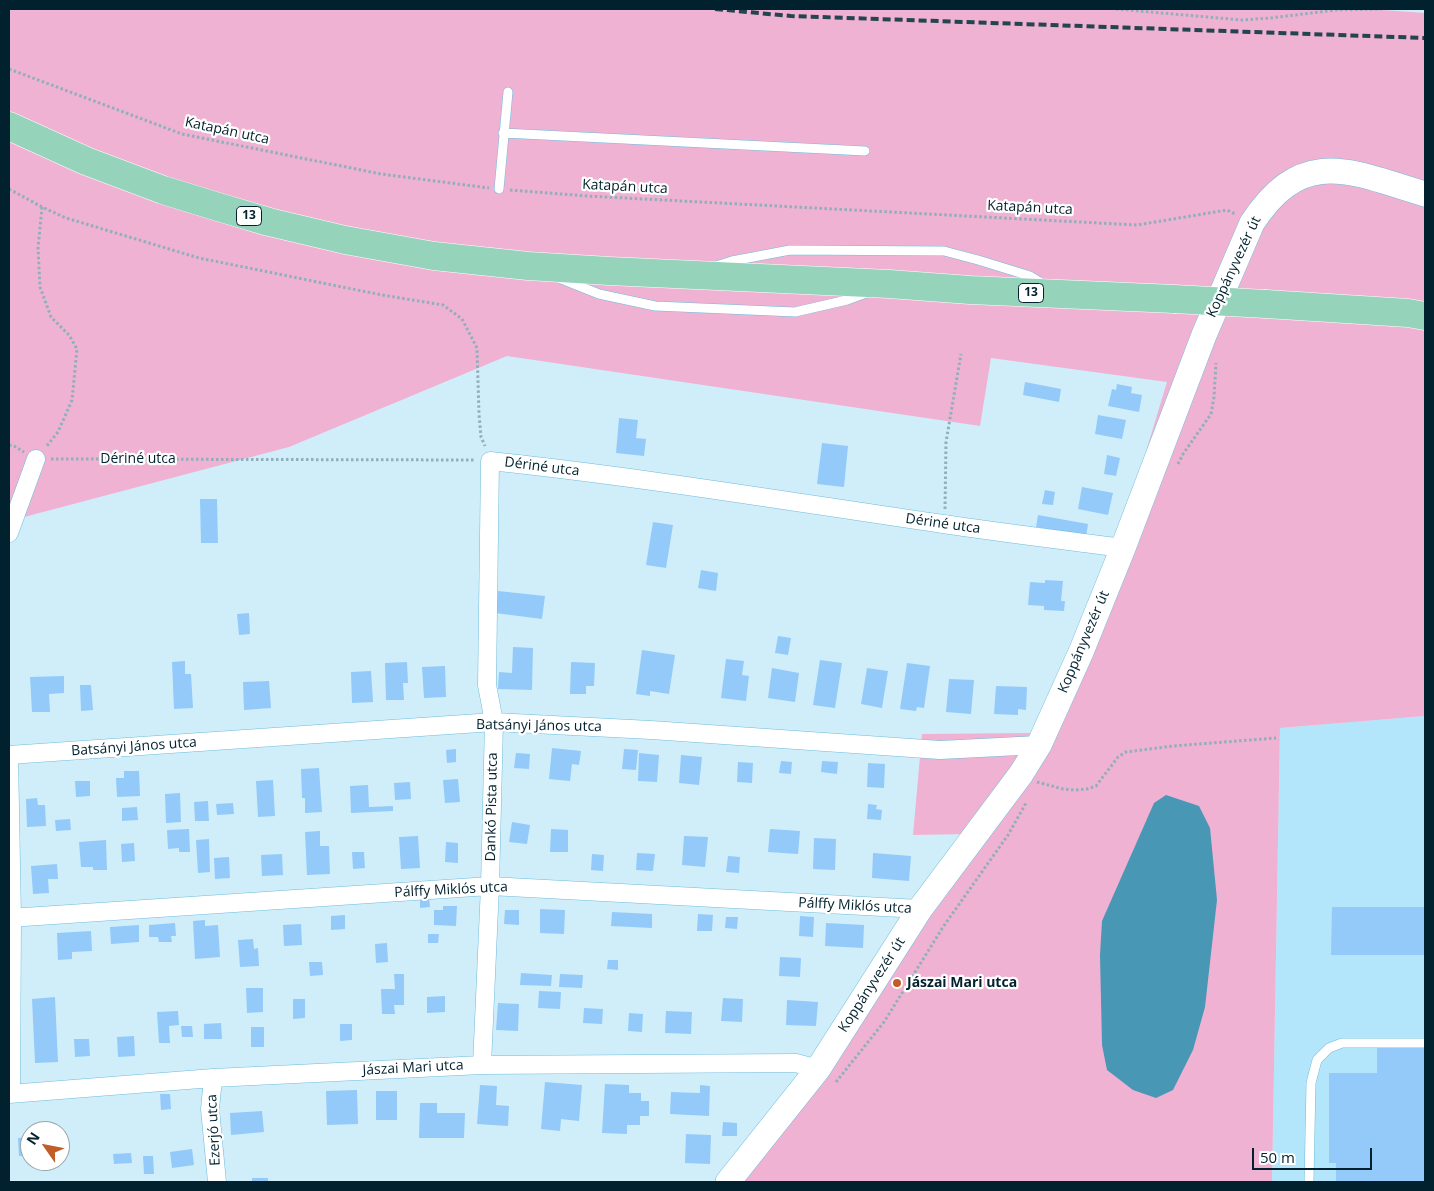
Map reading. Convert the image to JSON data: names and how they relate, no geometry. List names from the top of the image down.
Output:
{
  "streets": {
    "main road": ["13"],
    "street": [
      "Koppányvezér út",
      "Dériné utca",
      "Batsányi János utca",
      "Dankó Pista utca",
      "Pálffy Miklós utca",
      "Jászai Mari utca",
      "Ezerjó utca"
    ],
    "path": ["Katapán utca"]
  },
  "crossings": [
    ["Katapán utca", "Koppányvezér út"],
    ["Koppányvezér út", "Dériné utca"],
    ["Koppányvezér út", "Batsányi János utca"],
    ["Koppányvezér út", "Pálffy Miklós utca"],
    ["Koppányvezér út", "Jászai Mari utca"],
    ["Dériné utca", "Dankó Pista utca"],
    ["Batsányi János utca", "Dankó Pista utca"],
    ["Dankó Pista utca", "Pálffy Miklós utca"],
    ["Dankó Pista utca", "Jászai Mari utca"],
    ["Jászai Mari utca", "Ezerjó utca"]
  ],
  "places": ["Jászai Mari utca"],
  "scale_bar": "50 m",
  "north": "top left"
}
